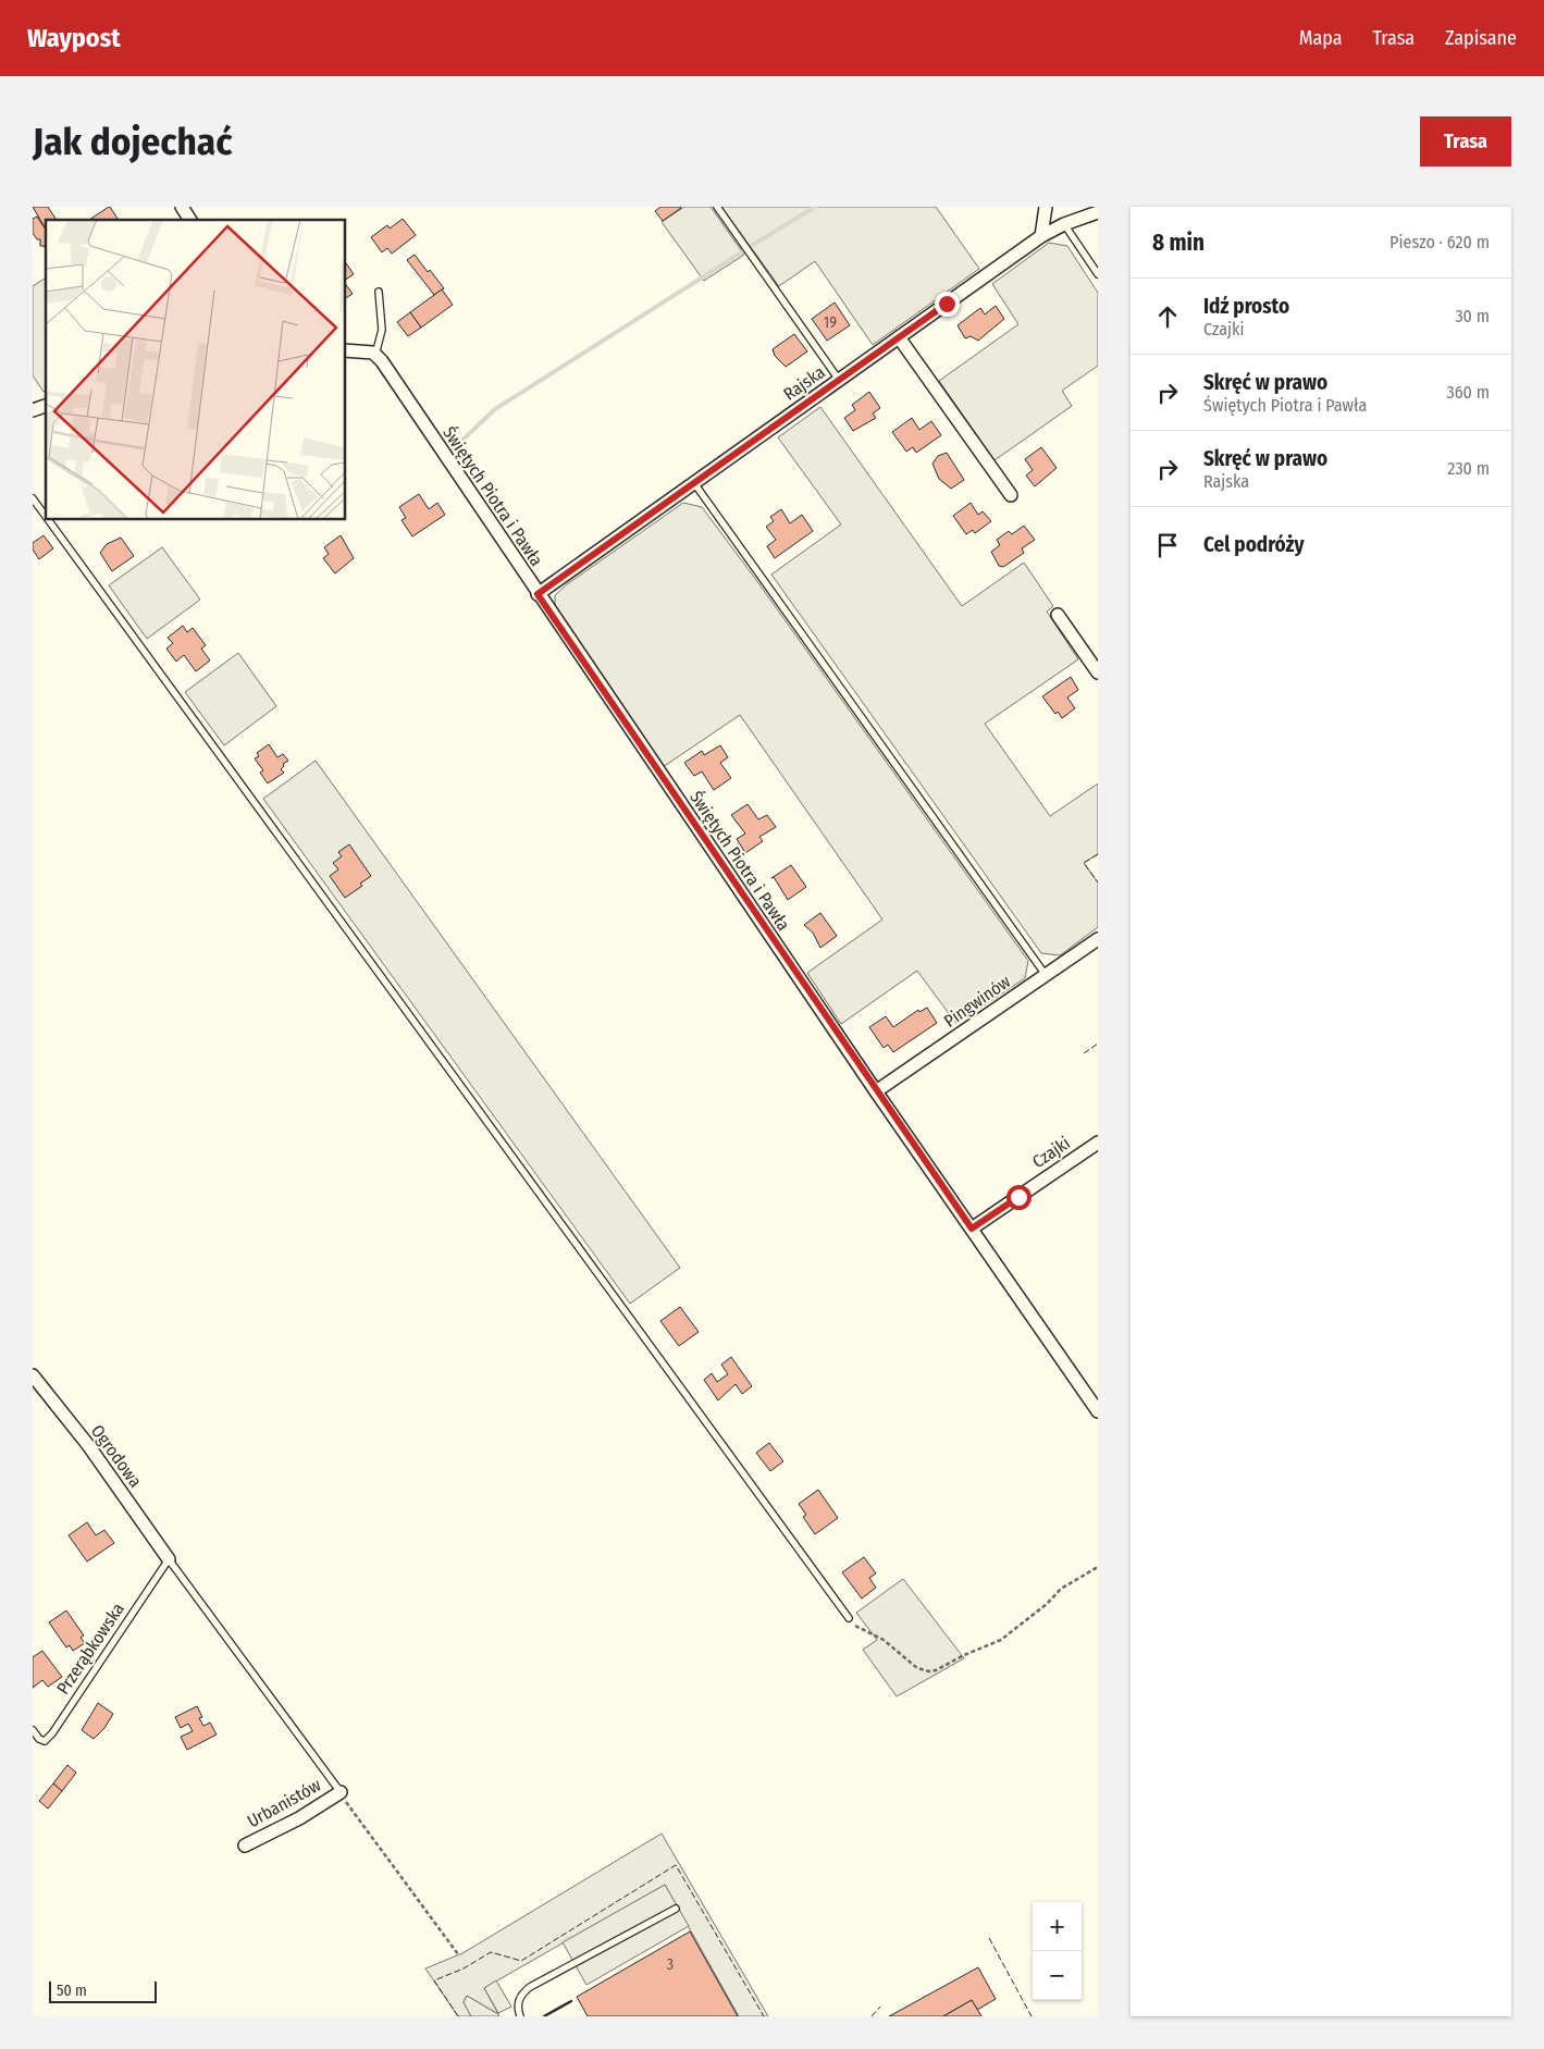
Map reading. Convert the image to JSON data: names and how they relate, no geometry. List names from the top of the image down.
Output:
{
  "streets": {
    "street": [
      "Rajska",
      "Świętych Piotra i Pawła",
      "Pingwinów",
      "Czajki",
      "Ogrodowa",
      "Urbanistów"
    ],
    "lane": ["Przerąbkowska"]
  },
  "crossings": [
    ["Rajska", "Świętych Piotra i Pawła"],
    ["Świętych Piotra i Pawła", "Pingwinów"],
    ["Świętych Piotra i Pawła", "Czajki"],
    ["Ogrodowa", "Przerąbkowska"]
  ],
  "house_numbers": ["19", "3"],
  "scale_bar": "50 m",
  "page": {
    "header": "Waypost",
    "nav": ["Mapa", "Trasa", "Zapisane"],
    "buttons": "Trasa",
    "title": "Jak dojechać",
    "heading": ["8 min", "Pieszo · 620 m"],
    "list": [
      ["Idź prosto", "Czajki", "30 m"],
      ["Skręć w prawo", "Świętych Piotra i Pawła", "360 m"],
      ["Skręć w prawo", "Rajska", "230 m"],
      "Cel podróży"
    ],
    "map_buttons": ["+", "−"],
    "scale": "50 m"
  }
}
